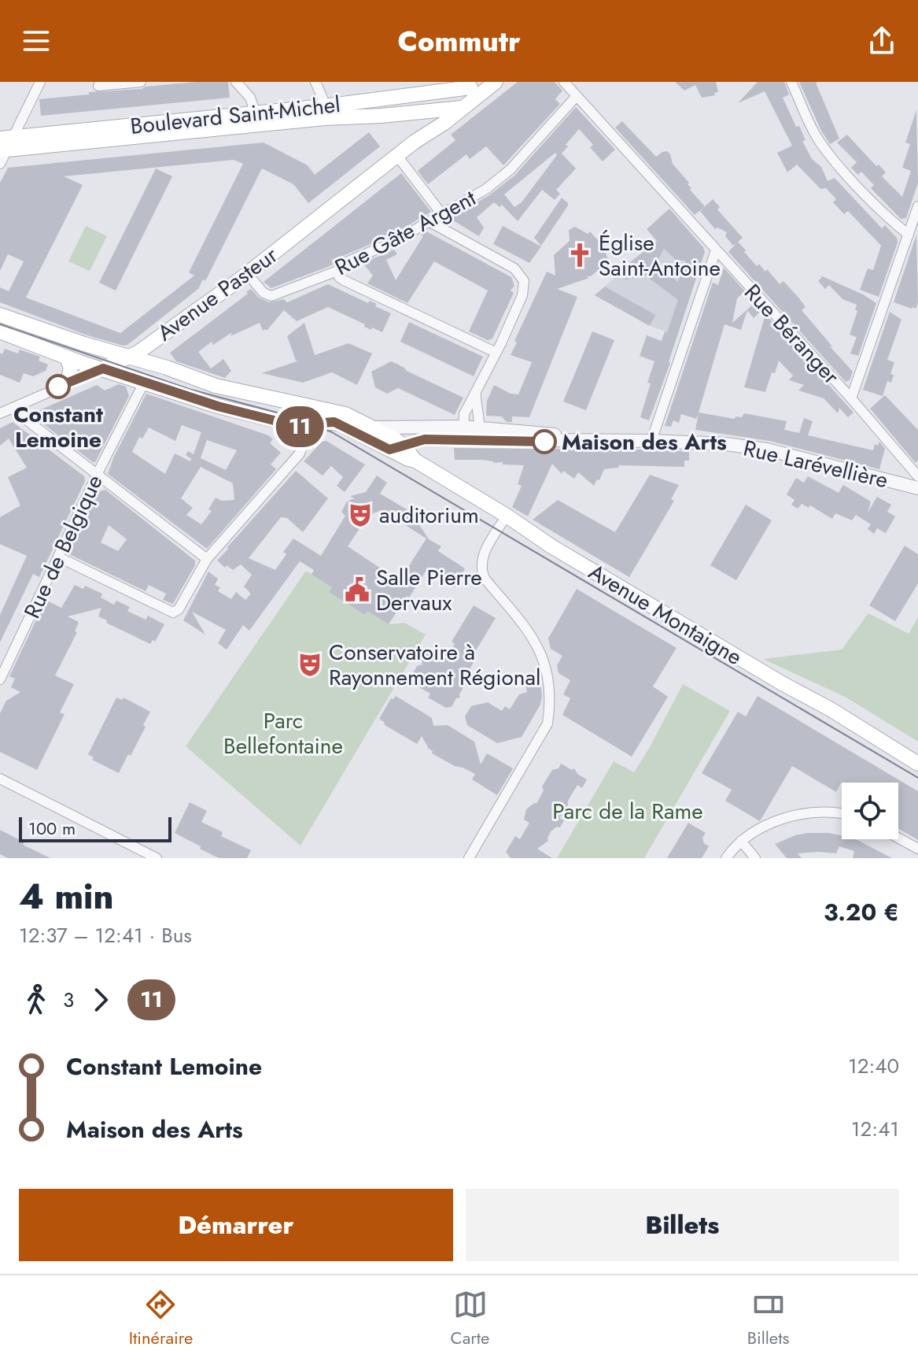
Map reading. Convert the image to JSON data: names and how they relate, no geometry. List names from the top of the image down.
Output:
{
  "streets": {
    "main road": ["Boulevard Saint-Michel", "Avenue Pasteur", "Avenue Montaigne"],
    "street": [
      "Rue Gâte Argent",
      "Rue Béranger",
      "Rue Larévellière",
      "Rue de Belgique"
    ]
  },
  "crossings": [
    ["Rue Gâte Argent", "Avenue Pasteur"],
    ["Rue Gâte Argent", "Rue Béranger"],
    ["Avenue Pasteur", "Avenue Montaigne"],
    ["Rue Larévellière", "Avenue Montaigne"],
    ["Rue de Belgique", "Avenue Montaigne"]
  ],
  "parks": ["Parc Bellefontaine", "Parc de la Rame"],
  "places": {
    "church": ["Église Saint-Antoine"],
    "other": ["Constant Lemoine", "Maison des Arts"],
    "theatre": ["auditorium", "Conservatoire à Rayonnement Régional"],
    "public building": ["Salle Pierre Dervaux"]
  },
  "lines": ["bus line 11"],
  "scale_bar": "100 m",
  "page": {
    "header": "Commutr",
    "on_map": "11",
    "scale": "100 m",
    "heading": ["4 min", "12:37 – 12:41 · Bus", "3.20 €"],
    "legs": ["3", "11"],
    "list": [
      {
        "name": "Constant Lemoine",
        "value": "12:40"
      },
      {
        "name": "Maison des Arts",
        "value": "12:41"
      }
    ],
    "buttons": ["Démarrer", "Billets"],
    "tabs": ["Itinéraire", "Carte", "Billets"]
  }
}
